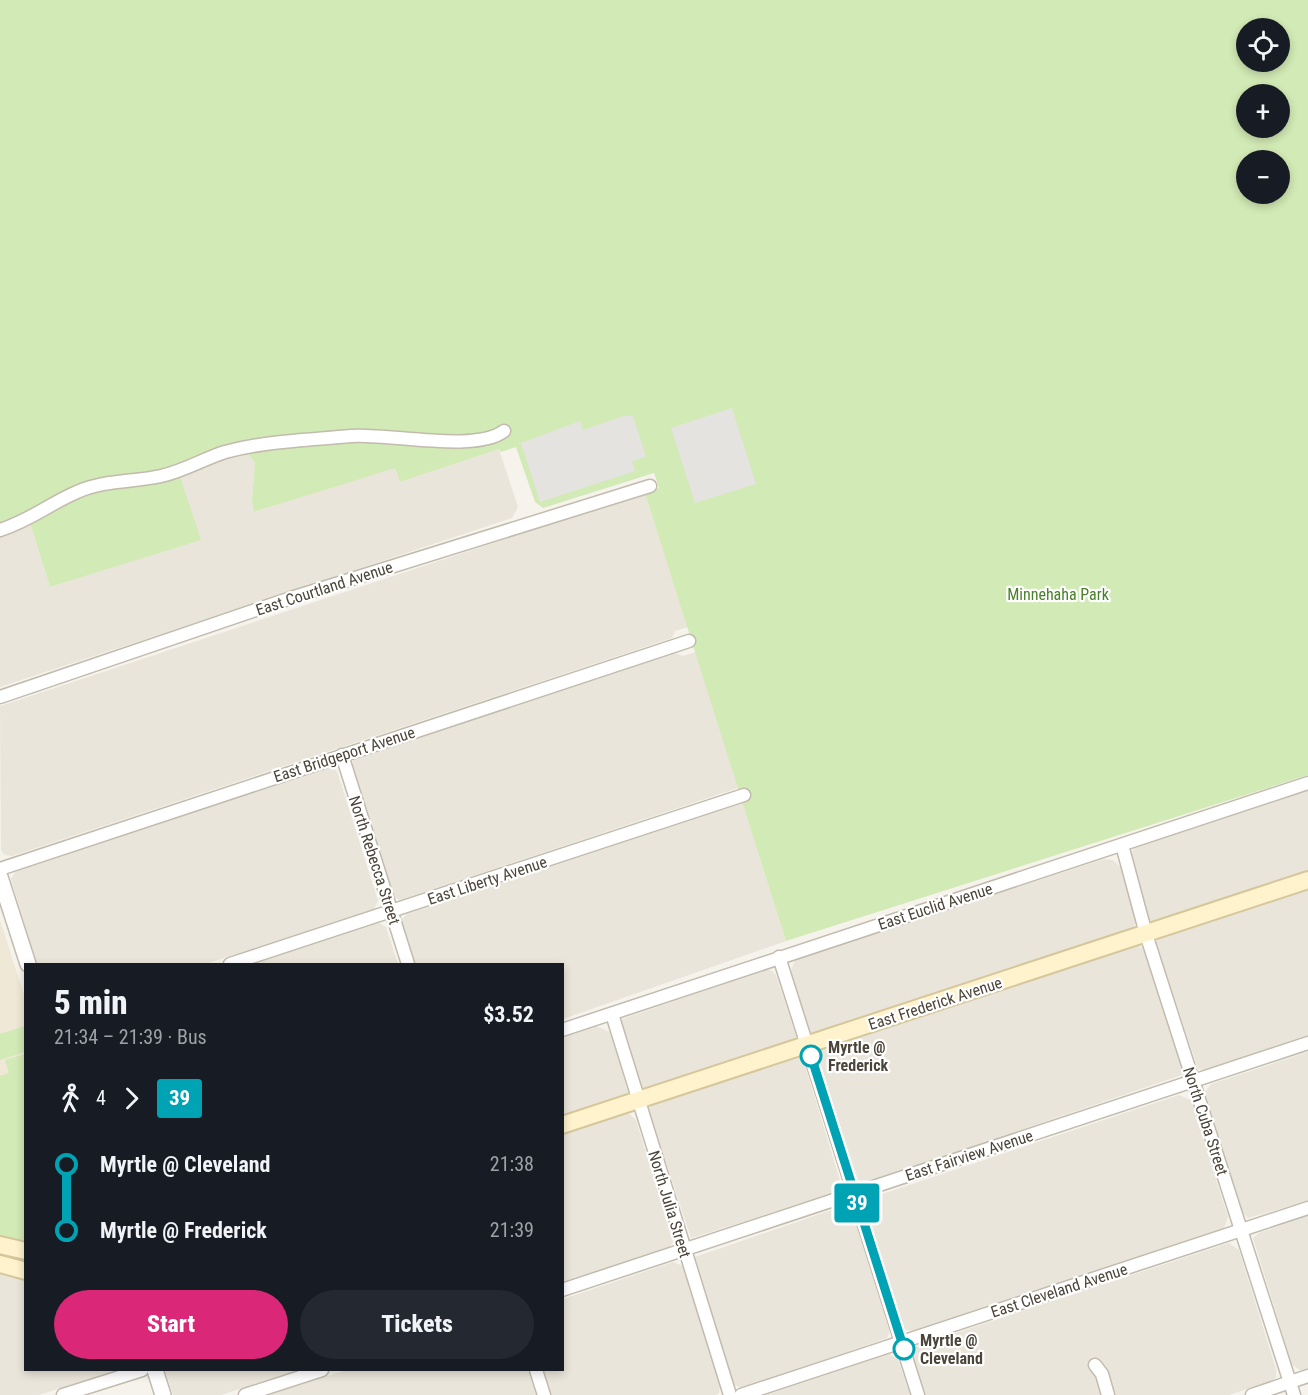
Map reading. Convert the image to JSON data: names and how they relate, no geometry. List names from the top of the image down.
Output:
{
  "streets": {
    "main road": ["East Frederick Avenue"],
    "street": [
      "East Courtland Avenue",
      "East Bridgeport Avenue",
      "North Rebecca Street",
      "East Liberty Avenue",
      "East Euclid Avenue",
      "North Cuba Street",
      "East Fairview Avenue",
      "North Julia Street",
      "East Cleveland Avenue"
    ]
  },
  "crossings": [
    ["East Bridgeport Avenue", "North Rebecca Street"],
    ["North Rebecca Street", "East Liberty Avenue"],
    ["East Euclid Avenue", "North Cuba Street"],
    ["East Euclid Avenue", "North Julia Street"],
    ["East Frederick Avenue", "North Cuba Street"],
    ["East Frederick Avenue", "North Julia Street"],
    ["North Cuba Street", "East Fairview Avenue"],
    ["North Cuba Street", "East Cleveland Avenue"],
    ["East Fairview Avenue", "North Julia Street"]
  ],
  "parks": ["Minnehaha Park"],
  "places": ["Myrtle @ Frederick", "Myrtle @ Cleveland"],
  "lines": ["bus line 39"],
  "page": {
    "on_map": "39",
    "map_buttons": ["+", "−"],
    "heading": ["5 min", "21:34 – 21:39 · Bus", "$3.52"],
    "legs": ["4", "39"],
    "list": [
      {
        "name": "Myrtle @ Cleveland",
        "value": "21:38"
      },
      {
        "name": "Myrtle @ Frederick",
        "value": "21:39"
      }
    ],
    "buttons": ["Start", "Tickets"]
  }
}
